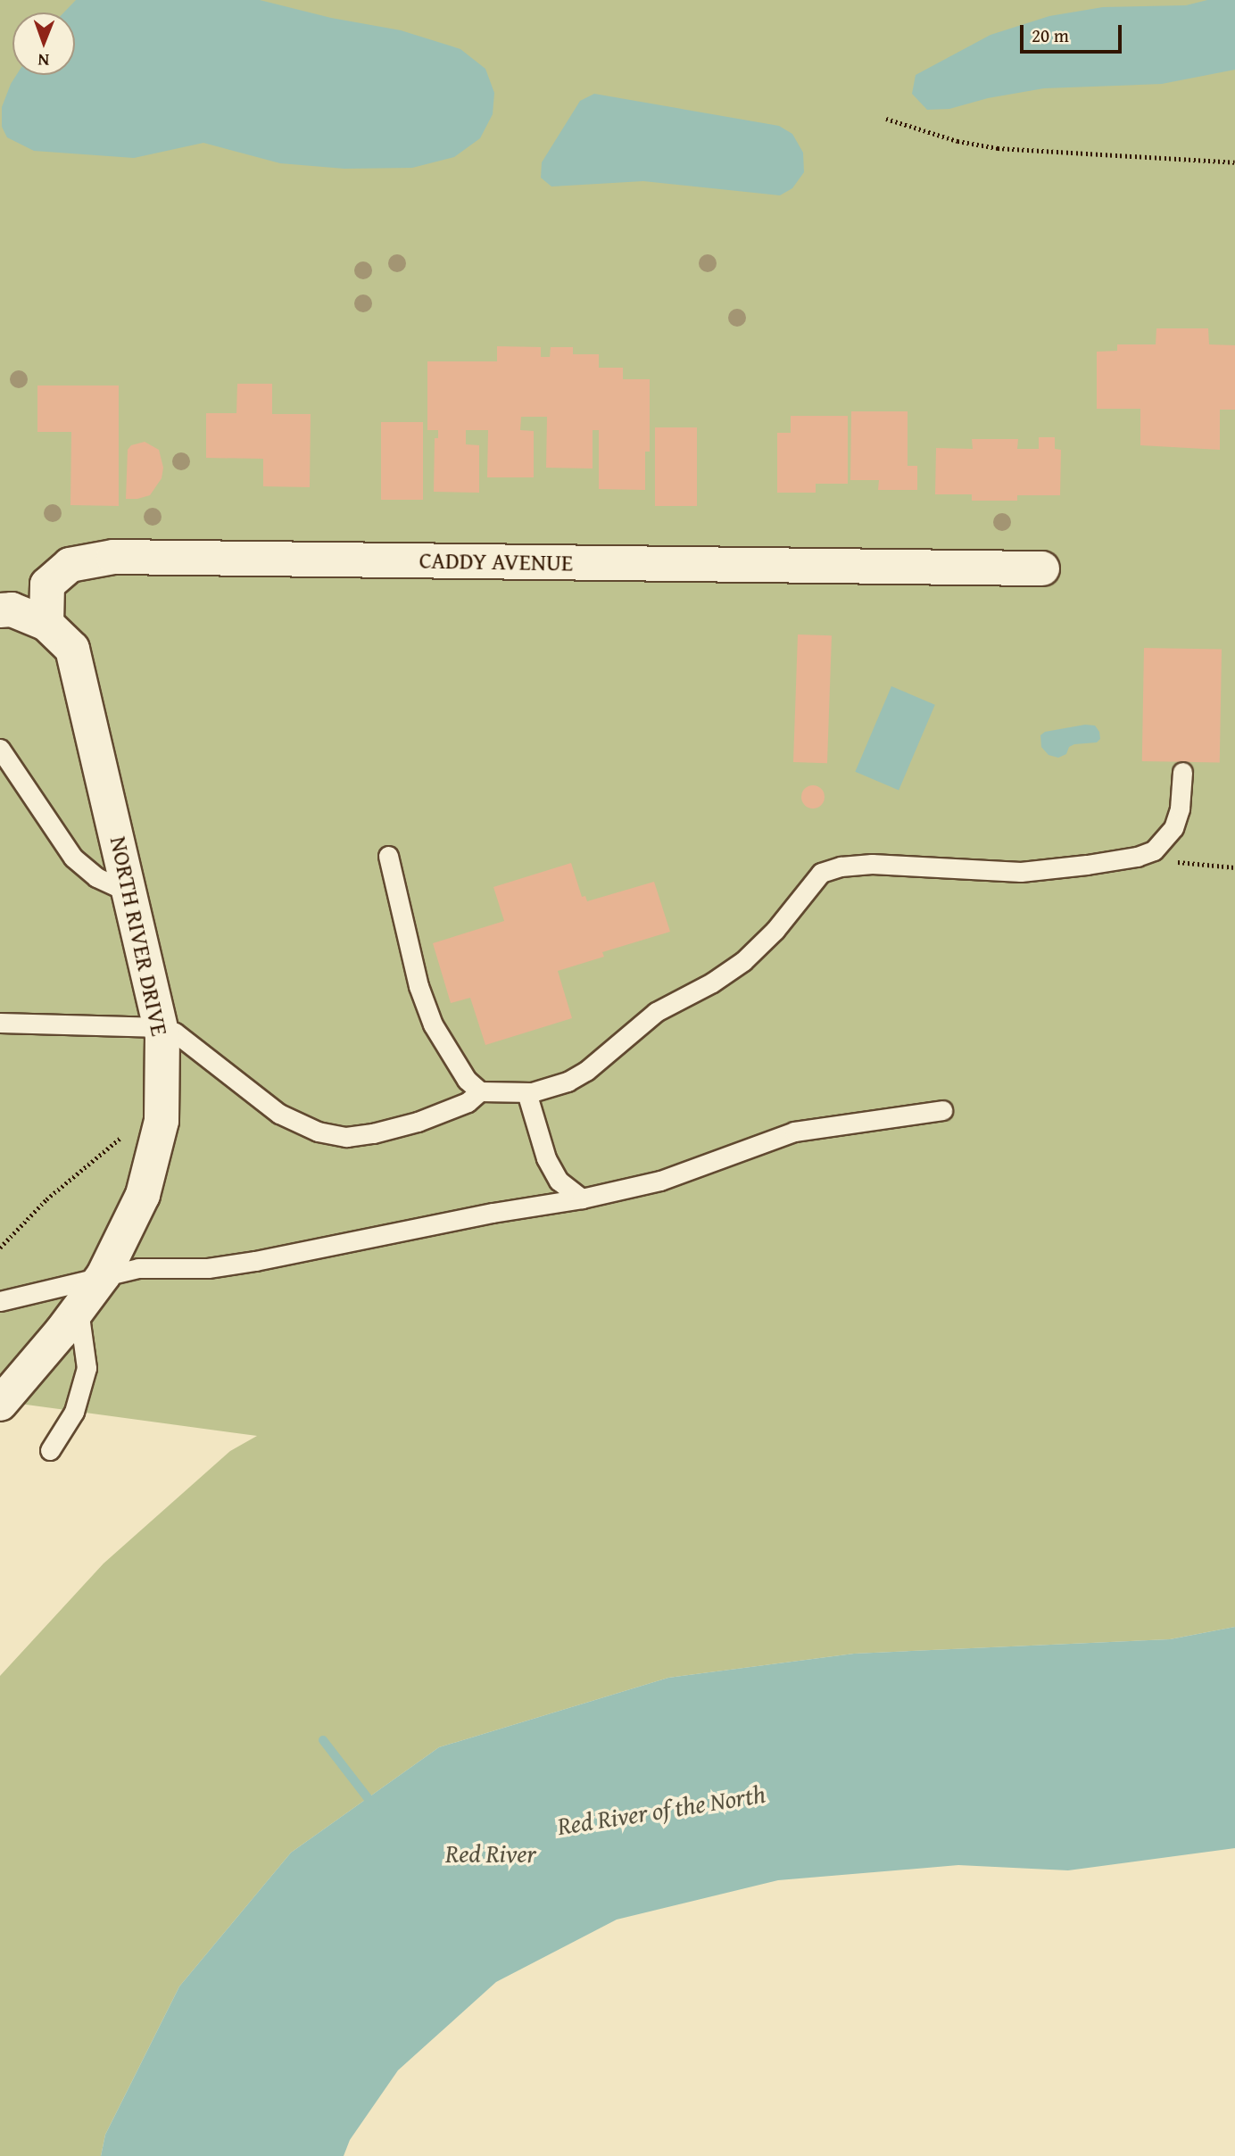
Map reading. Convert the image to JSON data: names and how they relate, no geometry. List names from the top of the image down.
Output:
{
  "streets": {
    "street": ["CADDY AVENUE", "NORTH RIVER DRIVE"]
  },
  "crossings": [
    ["CADDY AVENUE", "NORTH RIVER DRIVE"]
  ],
  "water": ["Red River of the North", "Red River"],
  "scale_bar": "20 m",
  "north": "bottom"
}
